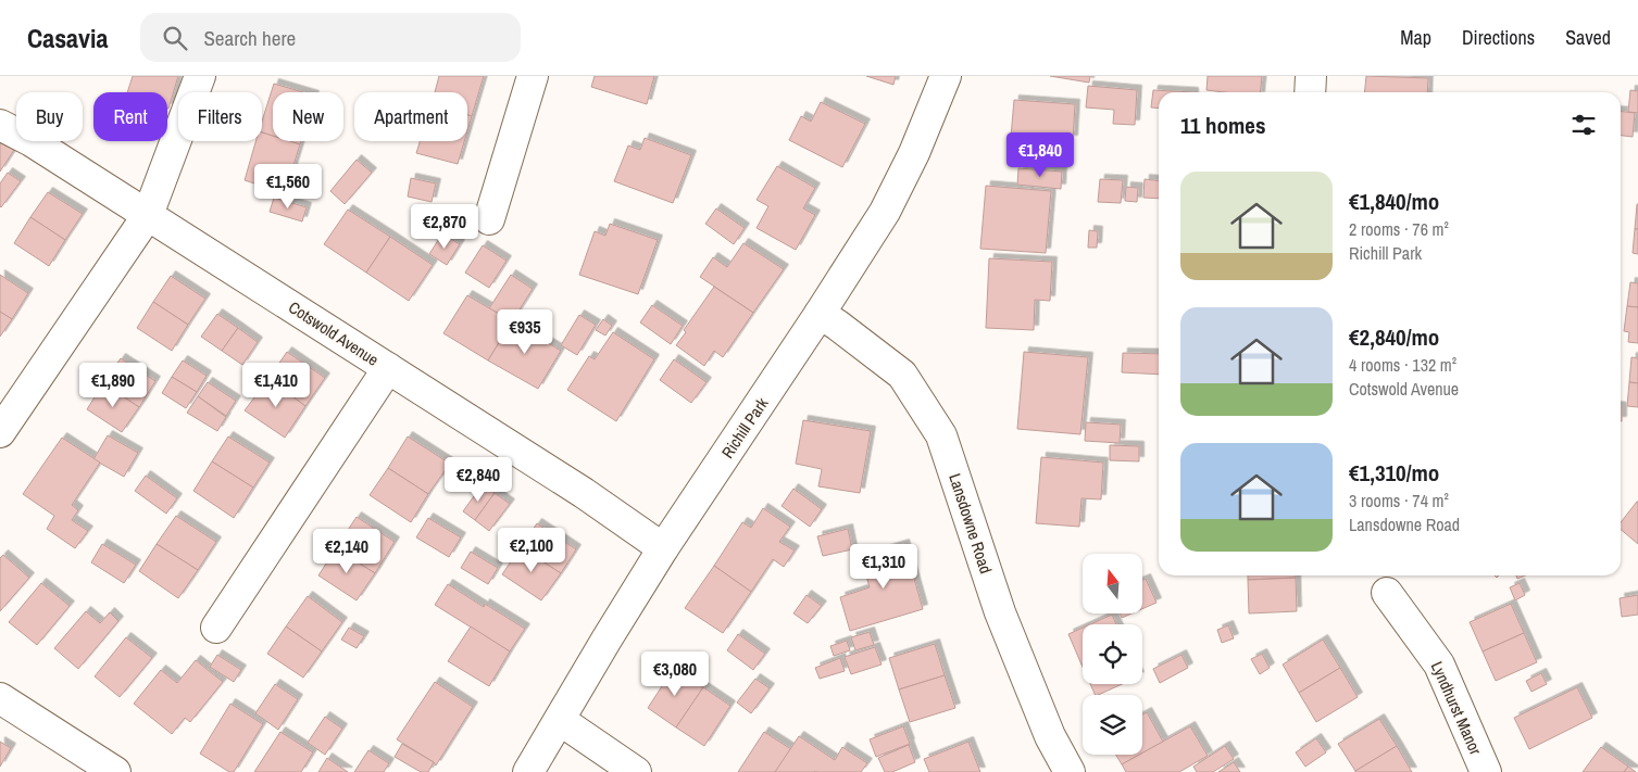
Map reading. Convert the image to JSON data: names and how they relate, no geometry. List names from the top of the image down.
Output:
{
  "streets": {
    "street": [
      "Cotswold Avenue",
      "Richill Park",
      "Lansdowne Road",
      "Lyndhurst Manor"
    ]
  },
  "crossings": [
    ["Cotswold Avenue", "Richill Park"],
    ["Richill Park", "Lansdowne Road"]
  ],
  "north": "top",
  "page": {
    "header": "Casavia",
    "search": "Search here",
    "nav": ["Map", "Directions", "Saved"],
    "chip": [
      "Buy",
      "Rent",
      "Filters",
      "New",
      "Apartment"
    ],
    "heading": "11 homes",
    "price": [
      "€1,840",
      "€1,560",
      "€2,870",
      "€935",
      "€1,890",
      "€1,410",
      "€2,840",
      "€2,100",
      "€2,140",
      "€1,310",
      "€3,080"
    ],
    "list": [
      {
        "name": "€1,840/mo",
        "note": "2 rooms · 76 m² · Richill Park"
      },
      {
        "name": "€2,840/mo",
        "note": "4 rooms · 132 m² · Cotswold Avenue"
      },
      {
        "name": "€1,310/mo",
        "note": "3 rooms · 74 m² · Lansdowne Road"
      }
    ]
  }
}
